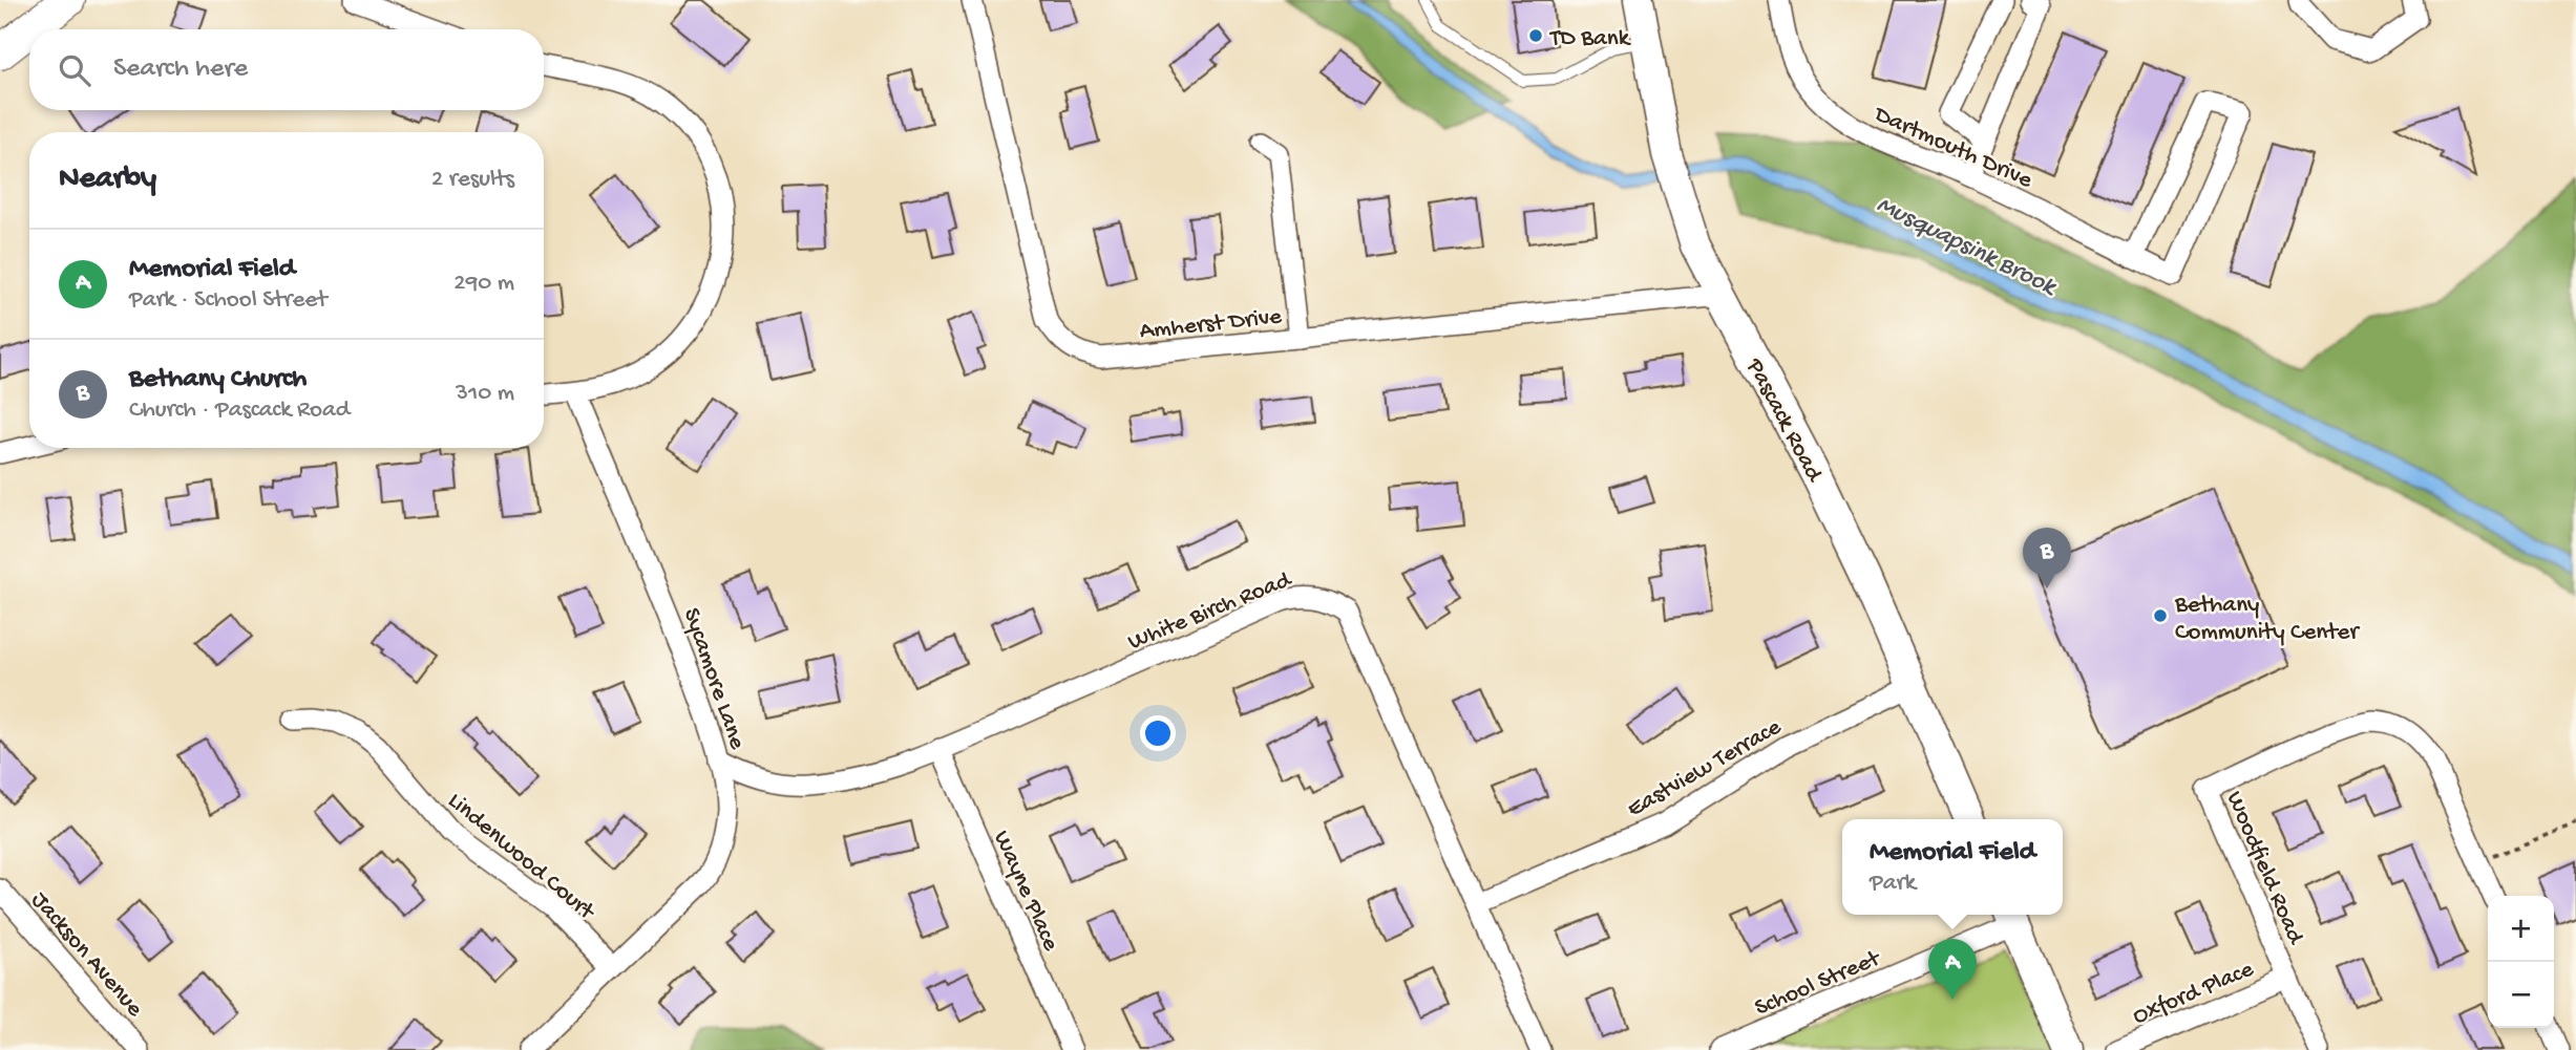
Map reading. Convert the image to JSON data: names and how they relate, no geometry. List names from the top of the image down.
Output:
{
  "streets": {
    "street": [
      "Dartmouth Drive",
      "Amherst Drive",
      "Pascack Road",
      "White Birch Road",
      "Sycamore Lane",
      "Eastview Terrace",
      "Lindenwood Court",
      "Woodfield Road",
      "Wayne Place",
      "Jackson Avenue",
      "School Street",
      "Oxford Place"
    ]
  },
  "crossings": [
    ["Amherst Drive", "Pascack Road"],
    ["Pascack Road", "Eastview Terrace"],
    ["White Birch Road", "Sycamore Lane"],
    ["White Birch Road", "Eastview Terrace"],
    ["White Birch Road", "Wayne Place"],
    ["Sycamore Lane", "Lindenwood Court"],
    ["Woodfield Road", "Oxford Place"]
  ],
  "water": ["Musquapsink Brook"],
  "places": ["TD Bank", "Bethany Community Center"],
  "page": {
    "search": "Search here",
    "heading": ["Nearby", "2 results"],
    "list": [
      {
        "mark": "A",
        "name": "Memorial Field",
        "note": "Park · School Street",
        "value": "290 m"
      },
      {
        "mark": "B",
        "name": "Bethany Church",
        "note": "Church · Pascack Road",
        "value": "310 m"
      }
    ],
    "pins": ["B", "A"],
    "popup": ["Memorial Field", "Park"],
    "map_buttons": ["+", "−"]
  }
}
